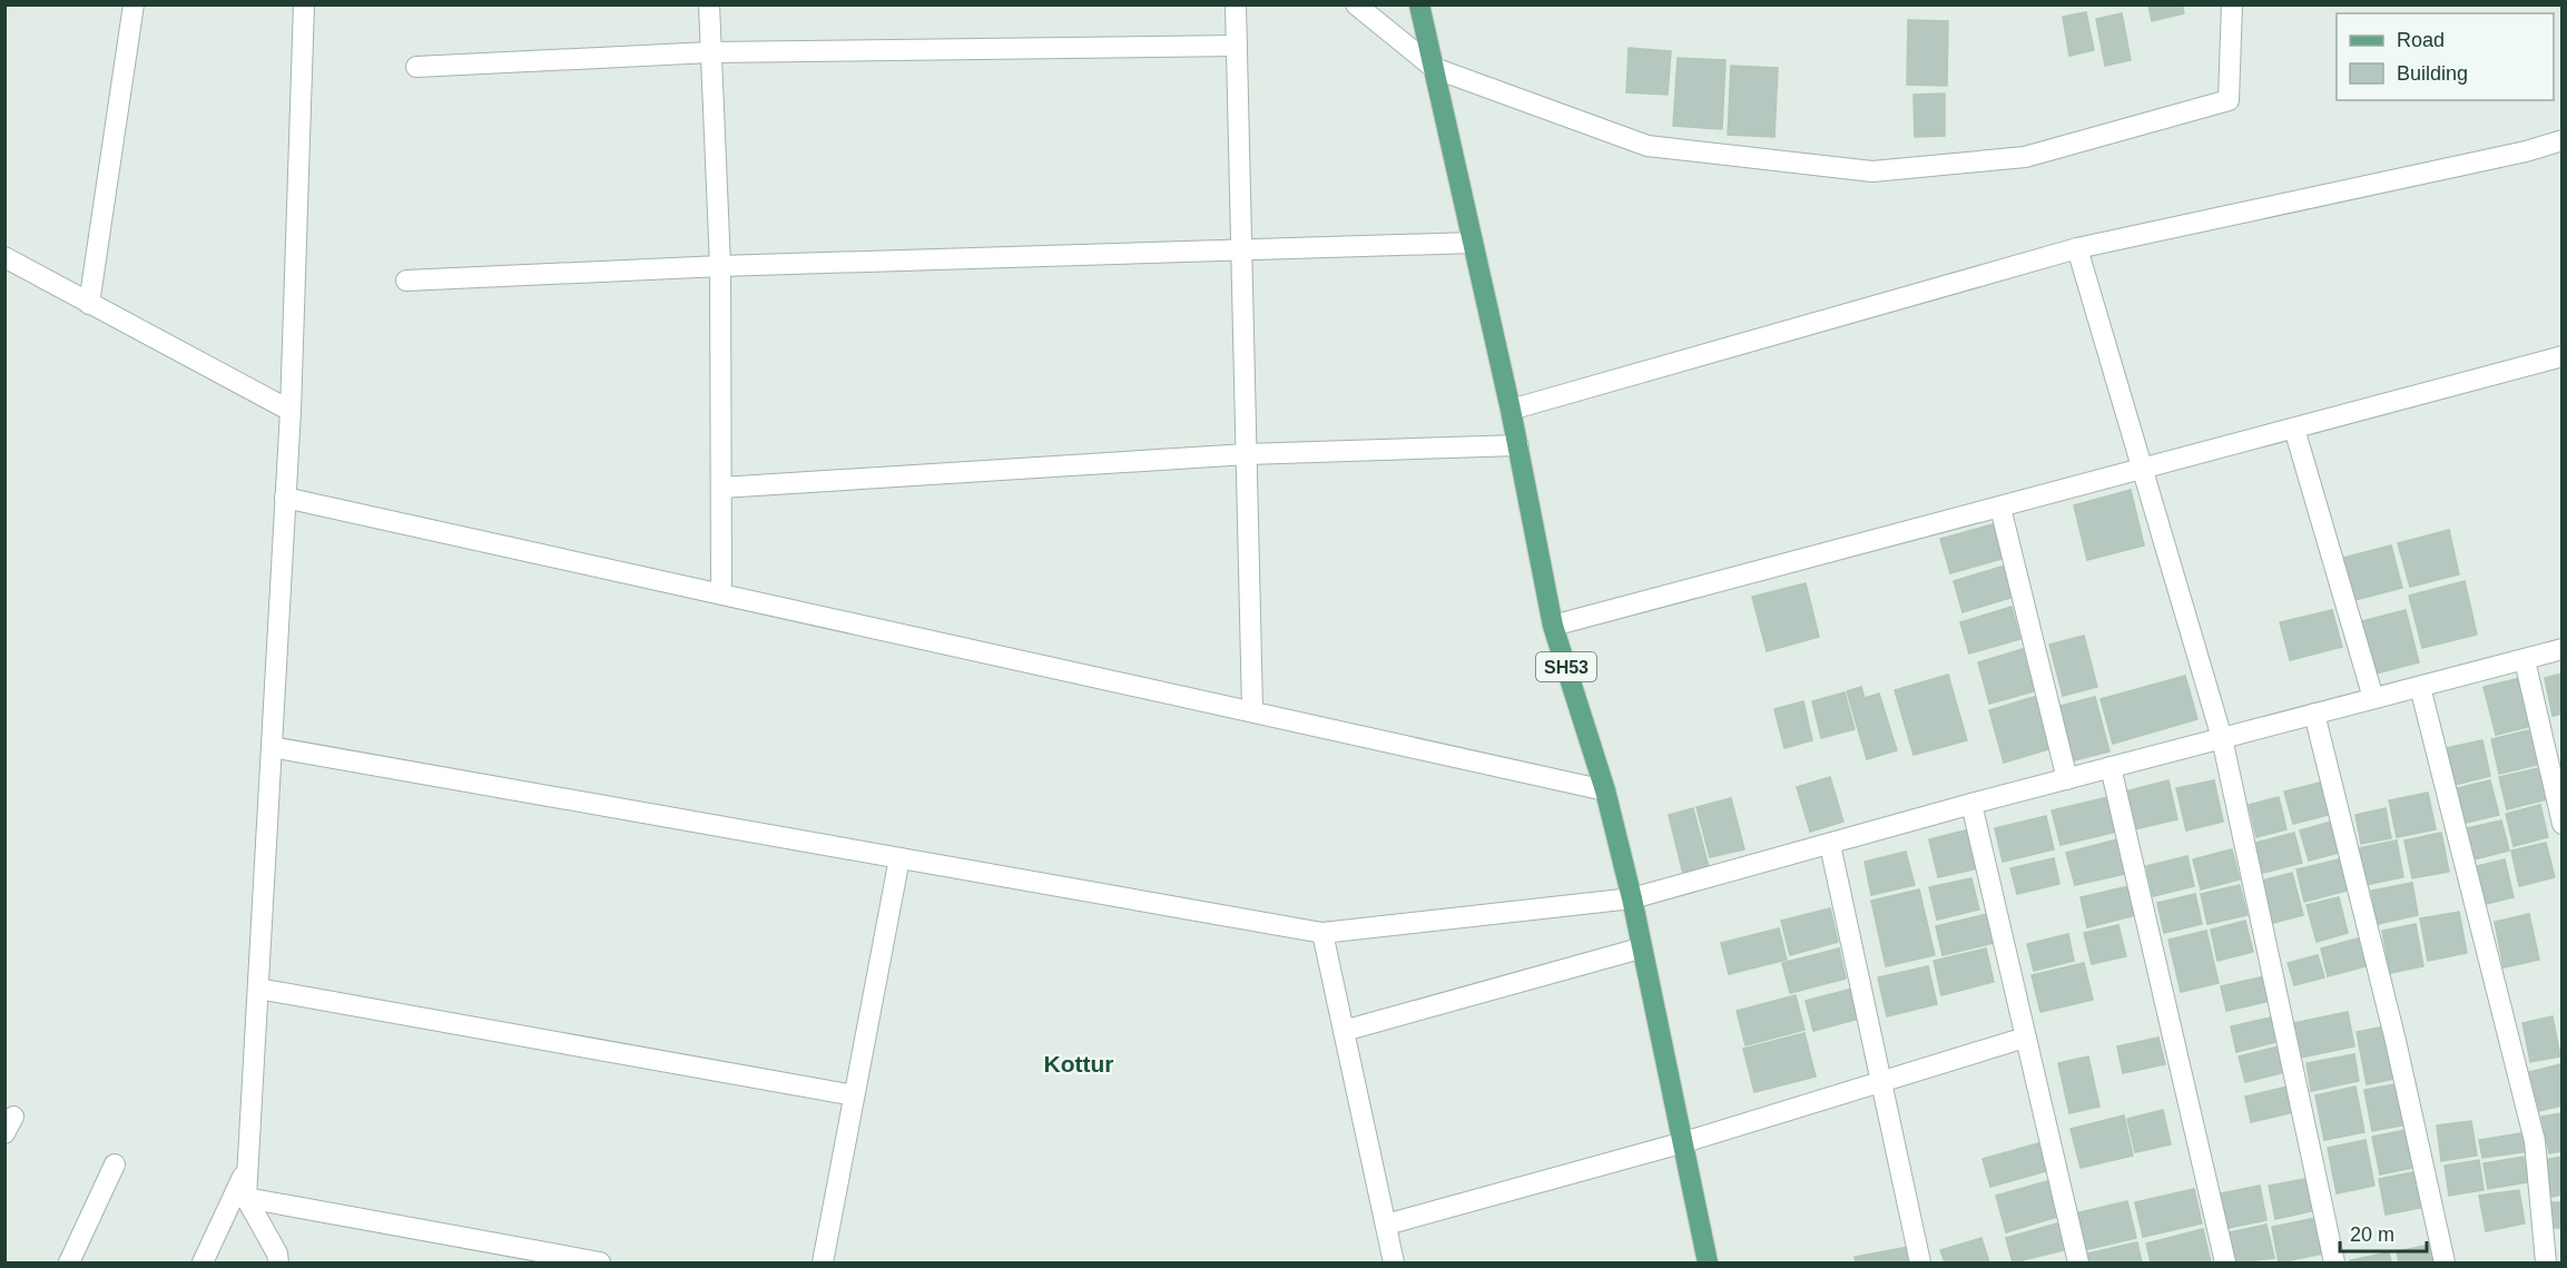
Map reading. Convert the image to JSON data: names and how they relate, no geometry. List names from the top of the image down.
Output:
{
  "streets": {
    "main road": ["SH53"]
  },
  "districts": ["Kottur"],
  "legend": ["Road", "Building"],
  "scale_bar": "20 m"
}
